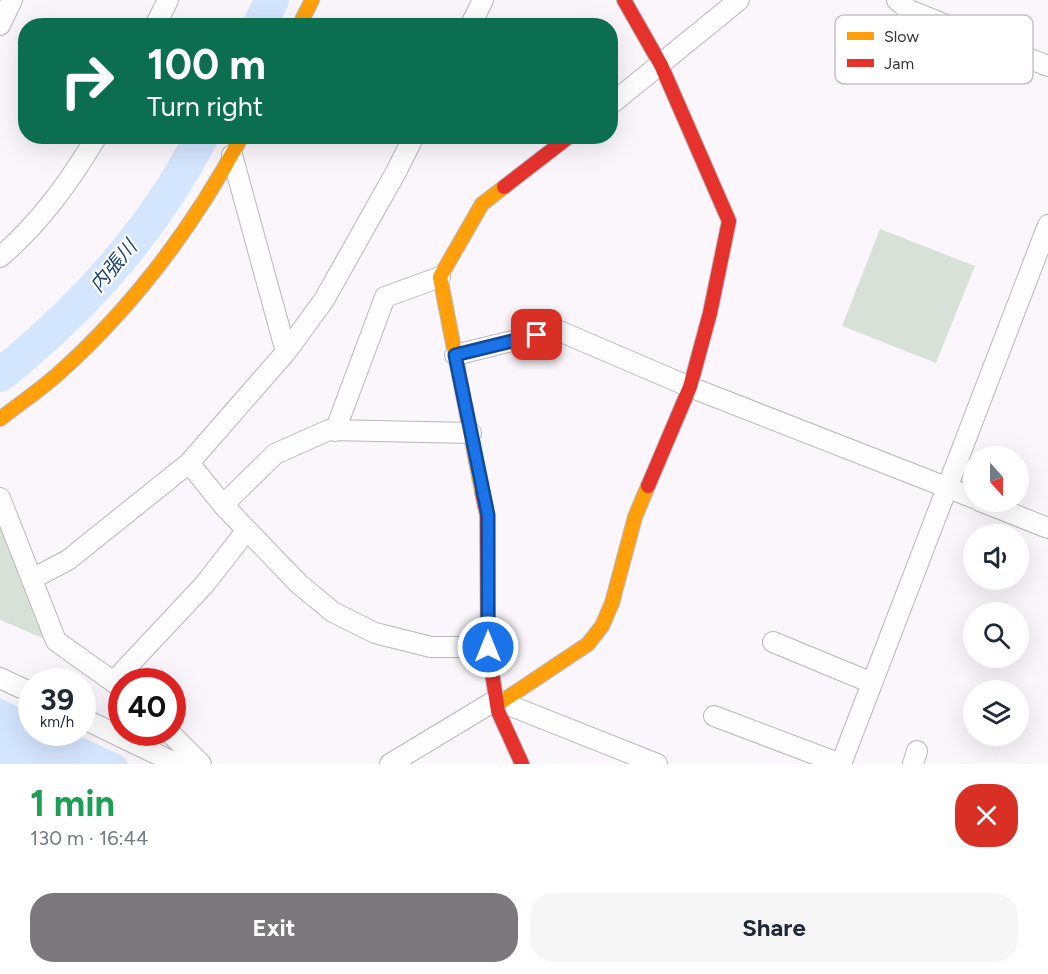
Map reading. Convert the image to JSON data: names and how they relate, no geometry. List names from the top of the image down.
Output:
{
  "water": ["内張川"],
  "legend": ["Slow", "Jam"],
  "north": "bottom",
  "page": {
    "turn": ["100 m", "Turn right"],
    "speed": "39 km/h",
    "limit": "40",
    "heading": ["1 min", "130 m · 16:44"],
    "buttons": ["Exit", "Share"]
  }
}
